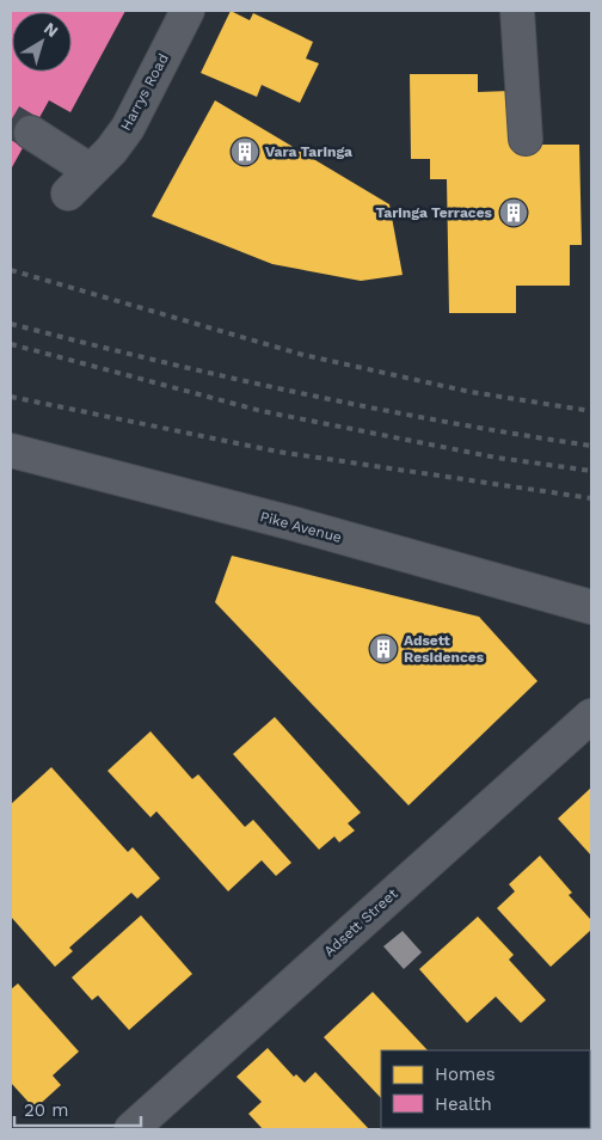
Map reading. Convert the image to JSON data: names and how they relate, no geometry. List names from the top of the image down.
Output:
{
  "streets": {
    "street": ["Harrys Road", "Pike Avenue", "Adsett Street"]
  },
  "places": {
    "building": ["Vara Taringa", "Taringa Terraces", "Adsett Residences"]
  },
  "legend": ["Homes", "Health"],
  "scale_bar": "20 m",
  "north": "top right"
}
